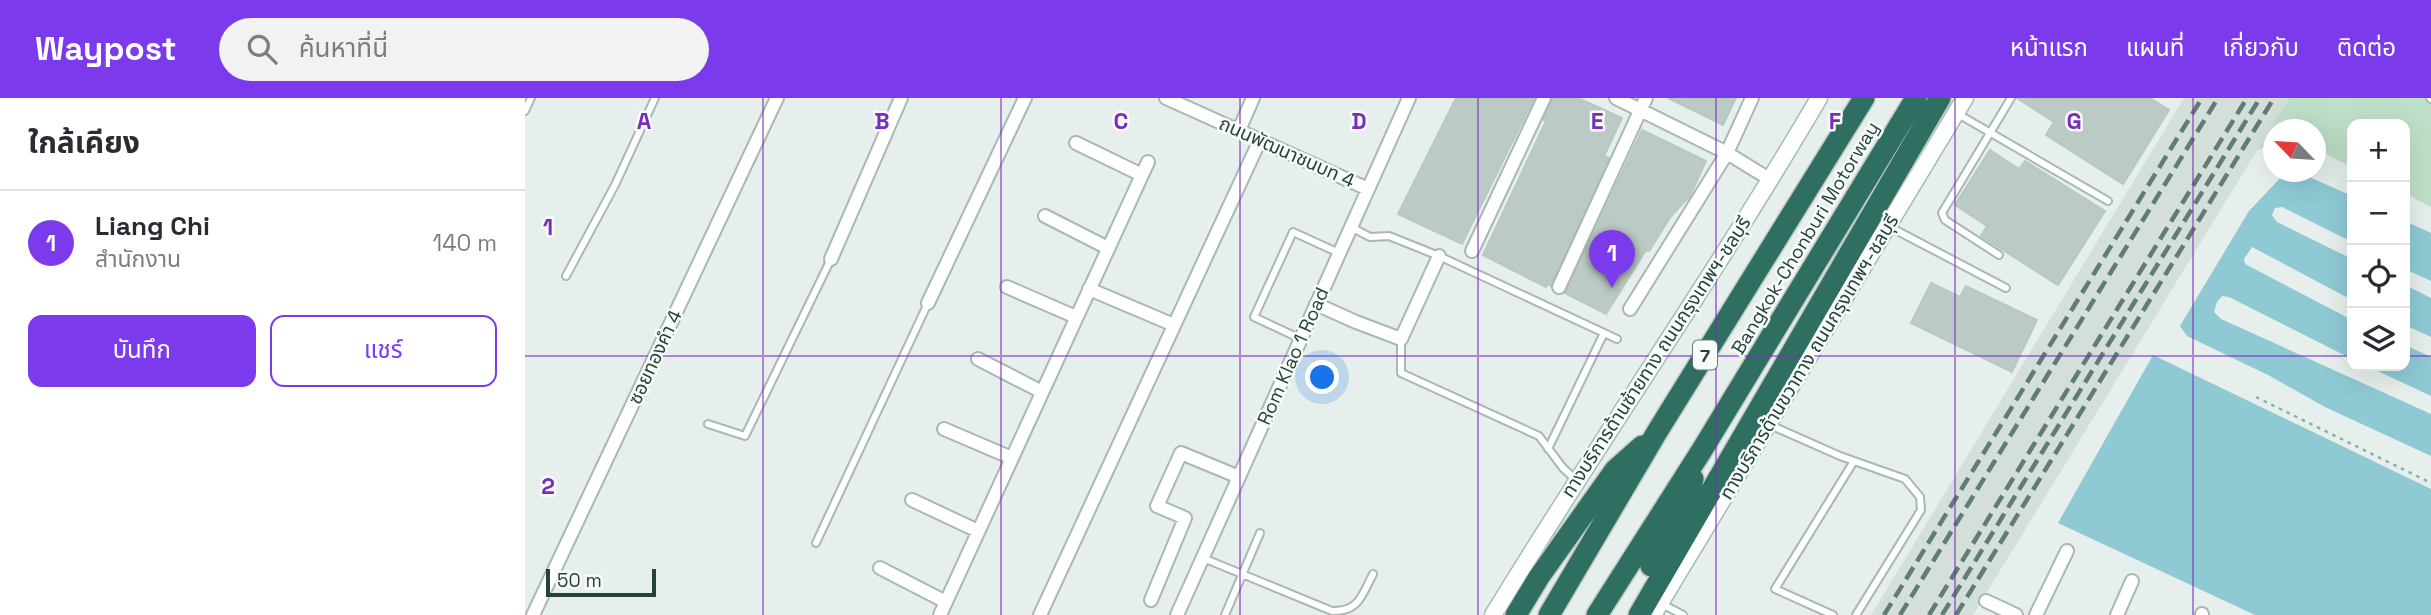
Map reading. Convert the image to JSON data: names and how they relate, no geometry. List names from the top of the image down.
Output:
{
  "streets": {
    "highway": ["Bangkok-Chonburi Motorway", "7"],
    "main road": ["ทางบริการด้านซ้ายทาง ถนนกรุงเทพฯ-ชลบุรี", "ทางบริการด้านขวาทาง ถนนกรุงเทพฯ-ชลบุรี"],
    "street": ["ถนนพัฒนาชนบท 4", "Rom Klao 1 Road", "ซอยทองคำ 4"]
  },
  "crossings": [
    ["ถนนพัฒนาชนบท 4", "Rom Klao 1 Road"]
  ],
  "scale_bar": "50 m",
  "north": "top left",
  "page": {
    "header": "Waypost",
    "search": "ค้นหาที่นี่",
    "nav": [
      "หน้าแรก",
      "แผนที่",
      "เกี่ยวกับ",
      "ติดต่อ"
    ],
    "heading": "ใกล้เคียง",
    "map_buttons": ["+", "−"],
    "list": [
      {
        "mark": "1",
        "name": "Liang Chi",
        "note": "สำนักงาน",
        "value": "140 m"
      }
    ],
    "pins": "1",
    "buttons": ["บันทึก", "แชร์"],
    "scale": "50 m"
  },
  "grid": {
    "columns": [
      "A",
      "B",
      "C",
      "D",
      "E",
      "F",
      "G"
    ],
    "rows": ["1", "2"]
  }
}
